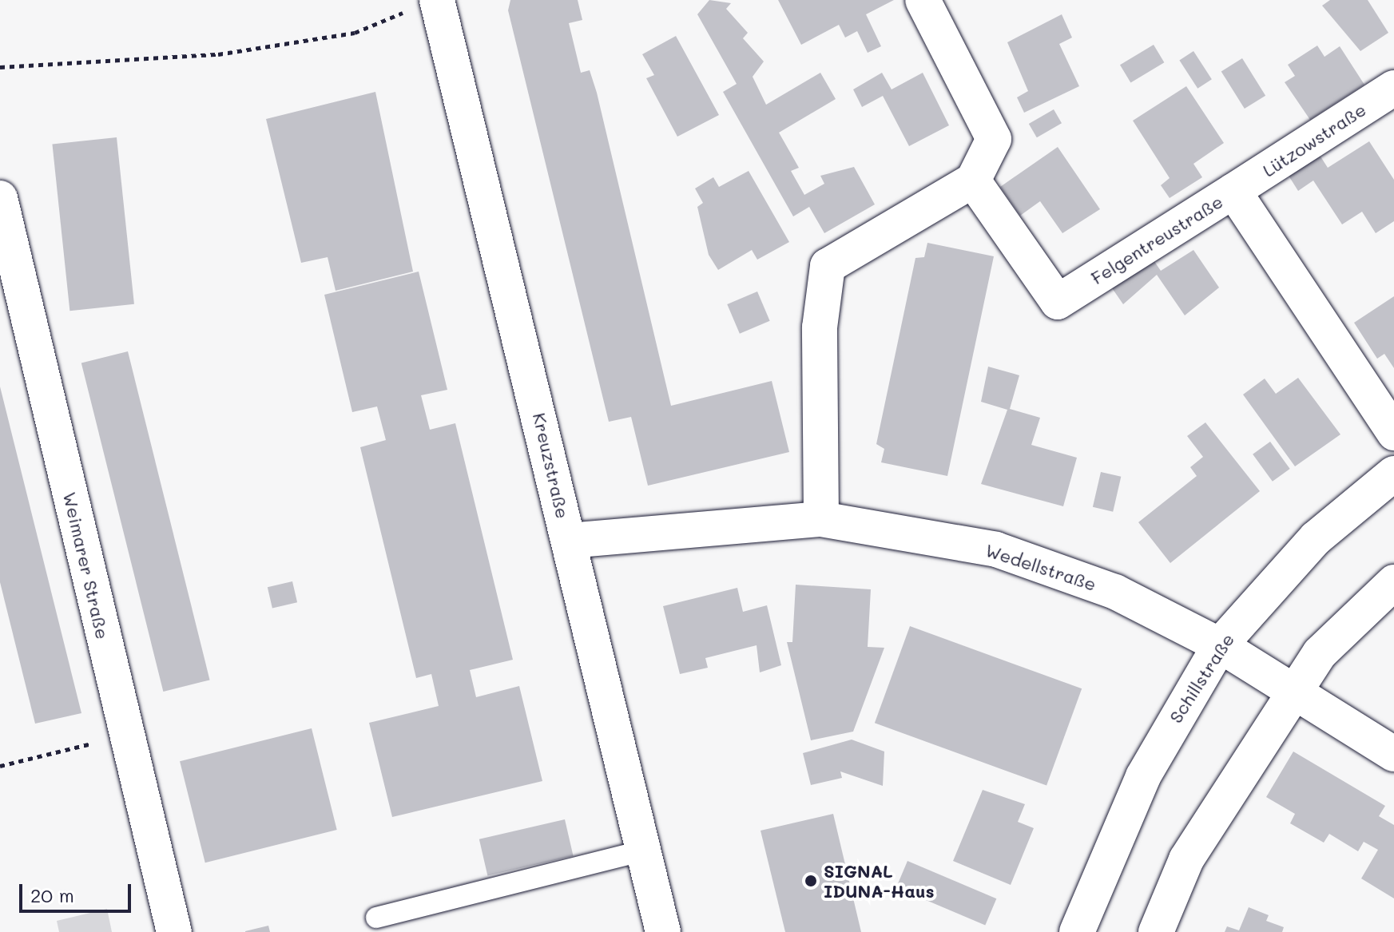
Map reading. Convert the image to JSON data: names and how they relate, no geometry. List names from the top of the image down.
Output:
{
  "streets": {
    "street": [
      "Lützowstraße",
      "Felgentreustraße",
      "Kreuzstraße",
      "Weimarer Straße",
      "Wedellstraße",
      "Schillstraße"
    ]
  },
  "crossings": [
    ["Lützowstraße", "Felgentreustraße"],
    ["Kreuzstraße", "Wedellstraße"],
    ["Wedellstraße", "Schillstraße"]
  ],
  "places": ["SIGNAL IDUNA-Haus"],
  "scale_bar": "20 m"
}
